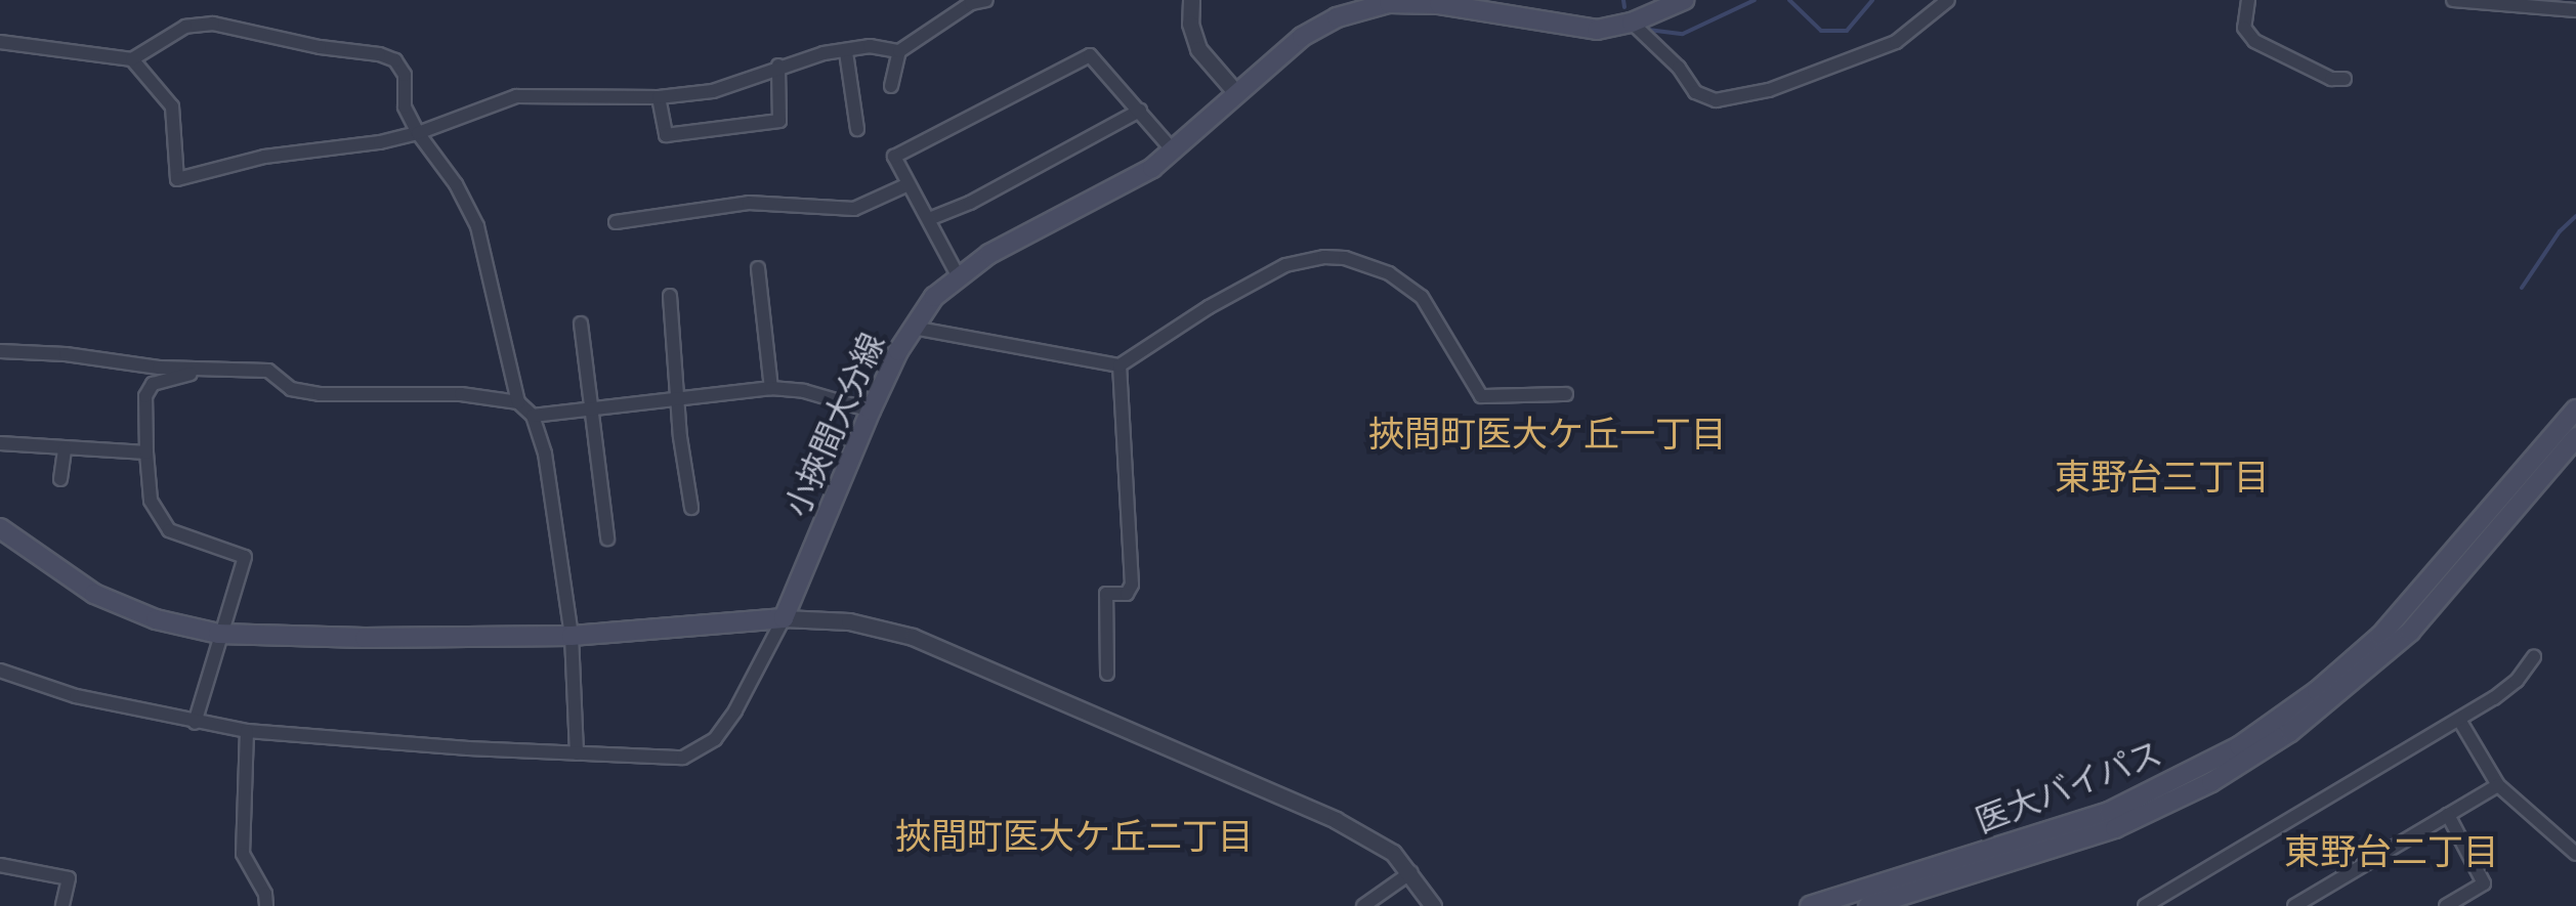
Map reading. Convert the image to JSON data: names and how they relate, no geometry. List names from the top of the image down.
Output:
{
  "streets": {
    "main road": ["小挾間大分線", "医大バイパス"]
  },
  "districts": [
    "挾間町医大ケ丘一丁目",
    "東野台三丁目",
    "挾間町医大ケ丘二丁目",
    "東野台二丁目"
  ]
}
